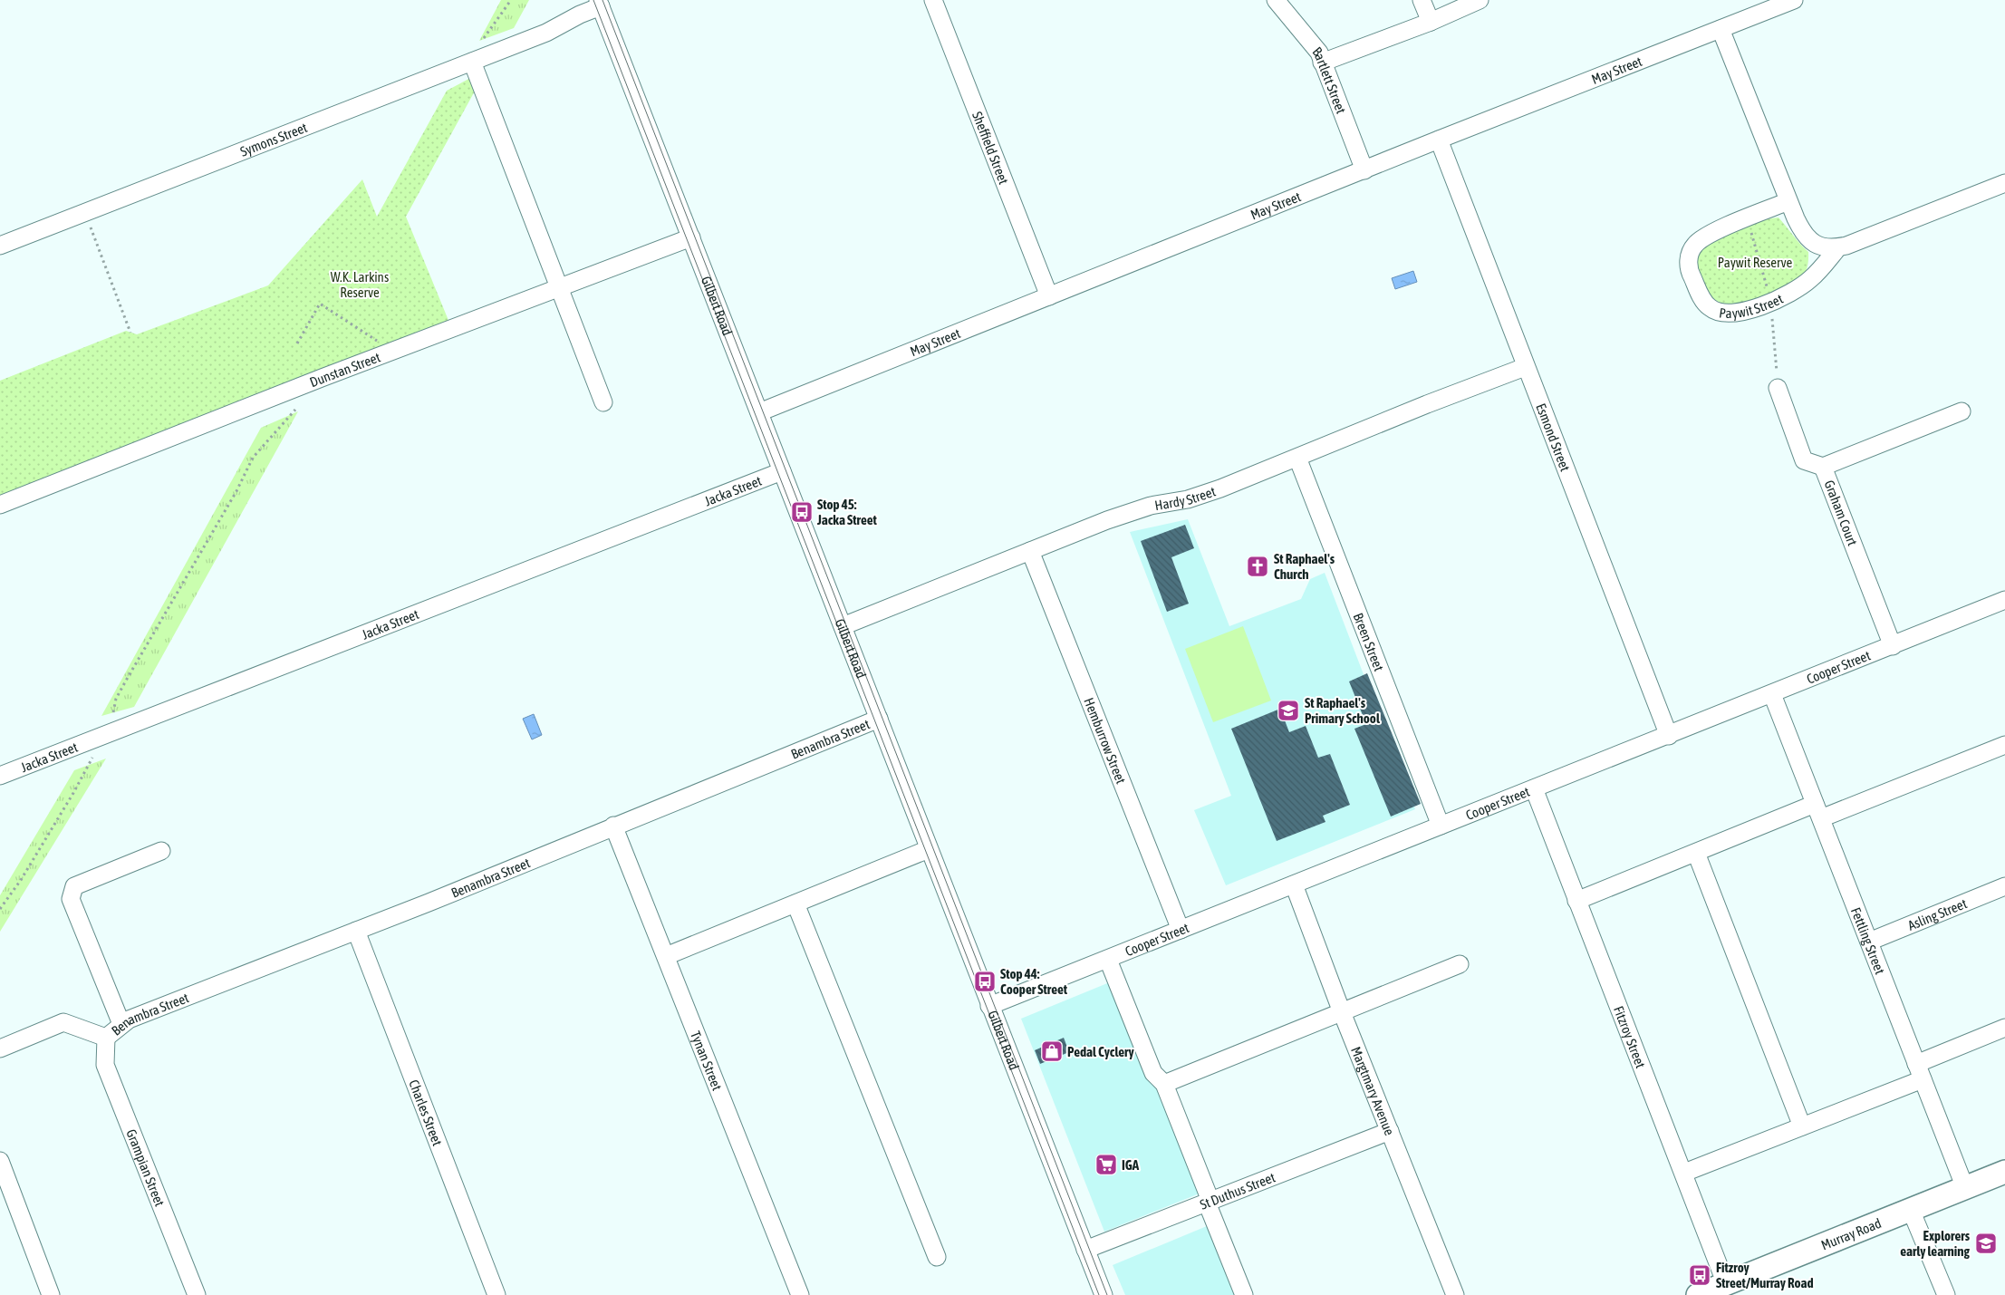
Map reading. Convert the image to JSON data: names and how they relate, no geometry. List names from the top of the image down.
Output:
{
  "streets": {
    "main road": ["Murray Road"],
    "street": [
      "May Street",
      "Bartlett Street",
      "Symons Street",
      "Sheffield Street",
      "Paywit Street",
      "Gilbert Road",
      "Dunstan Street",
      "Esmond Street",
      "Jacka Street",
      "Hardy Street",
      "Graham Court",
      "Breen Street",
      "Cooper Street",
      "Benambra Street",
      "Hemburrow Street",
      "Asling Street",
      "Fettling Street",
      "Fitzroy Street",
      "Tynan Street",
      "Margtmary Avenue",
      "Charles Street",
      "Grampian Street",
      "St Duthus Street"
    ]
  },
  "crossings": [
    ["May Street", "Bartlett Street"],
    ["May Street", "Sheffield Street"],
    ["May Street", "Gilbert Road"],
    ["May Street", "Esmond Street"],
    ["Symons Street", "Gilbert Road"],
    ["Gilbert Road", "Dunstan Street"],
    ["Gilbert Road", "Jacka Street"],
    ["Gilbert Road", "Hardy Street"],
    ["Gilbert Road", "Cooper Street"],
    ["Gilbert Road", "Benambra Street"],
    ["Gilbert Road", "St Duthus Street"],
    ["Esmond Street", "Hardy Street"],
    ["Esmond Street", "Cooper Street"],
    ["Hardy Street", "Breen Street"],
    ["Hardy Street", "Hemburrow Street"],
    ["Graham Court", "Cooper Street"],
    ["Breen Street", "Cooper Street"],
    ["Cooper Street", "Hemburrow Street"],
    ["Cooper Street", "Fettling Street"],
    ["Cooper Street", "Fitzroy Street"],
    ["Cooper Street", "Margtmary Avenue"],
    ["Benambra Street", "Tynan Street"],
    ["Benambra Street", "Charles Street"],
    ["Benambra Street", "Grampian Street"],
    ["Asling Street", "Fettling Street"],
    ["Fettling Street", "Murray Road"],
    ["Fitzroy Street", "Murray Road"],
    ["Margtmary Avenue", "St Duthus Street"]
  ],
  "parks": ["Paywit Reserve", "W.K. Larkins Reserve"],
  "places": {
    "bus stop": ["Stop 45: Jacka Street", "Stop 44: Cooper Street", "Fitzroy Street/Murray Road"],
    "church": ["St Raphael's Church"],
    "school or university": ["St Raphael's Primary School", "Explorers early learning"],
    "shop": ["Pedal Cyclery"],
    "supermarket": ["IGA"]
  }
}
